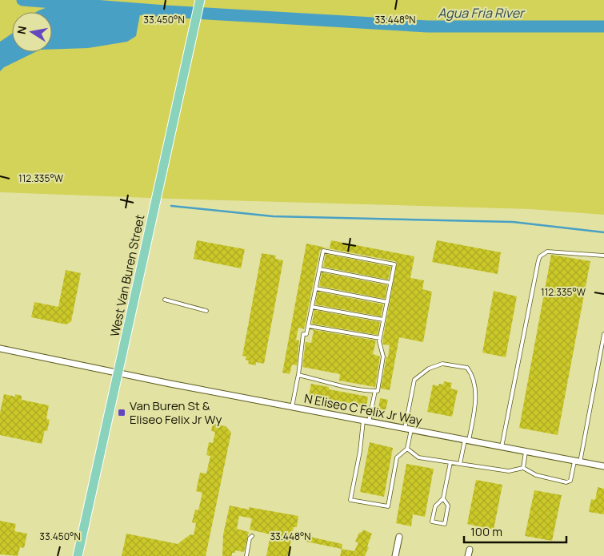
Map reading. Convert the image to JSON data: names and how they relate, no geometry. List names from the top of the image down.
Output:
{
  "streets": {
    "main road": ["West Van Buren Street"],
    "street": ["N Eliseo C Felix Jr Way"]
  },
  "crossings": [
    ["West Van Buren Street", "N Eliseo C Felix Jr Way"]
  ],
  "water": ["Agua Fria River"],
  "places": {
    "transit": ["Van Buren St & Eliseo Felix Jr Wy"]
  },
  "scale_bar": "100 m",
  "north": "left",
  "coordinates": ["33.450°N", "33.448°N", "112.335°W"]
}
